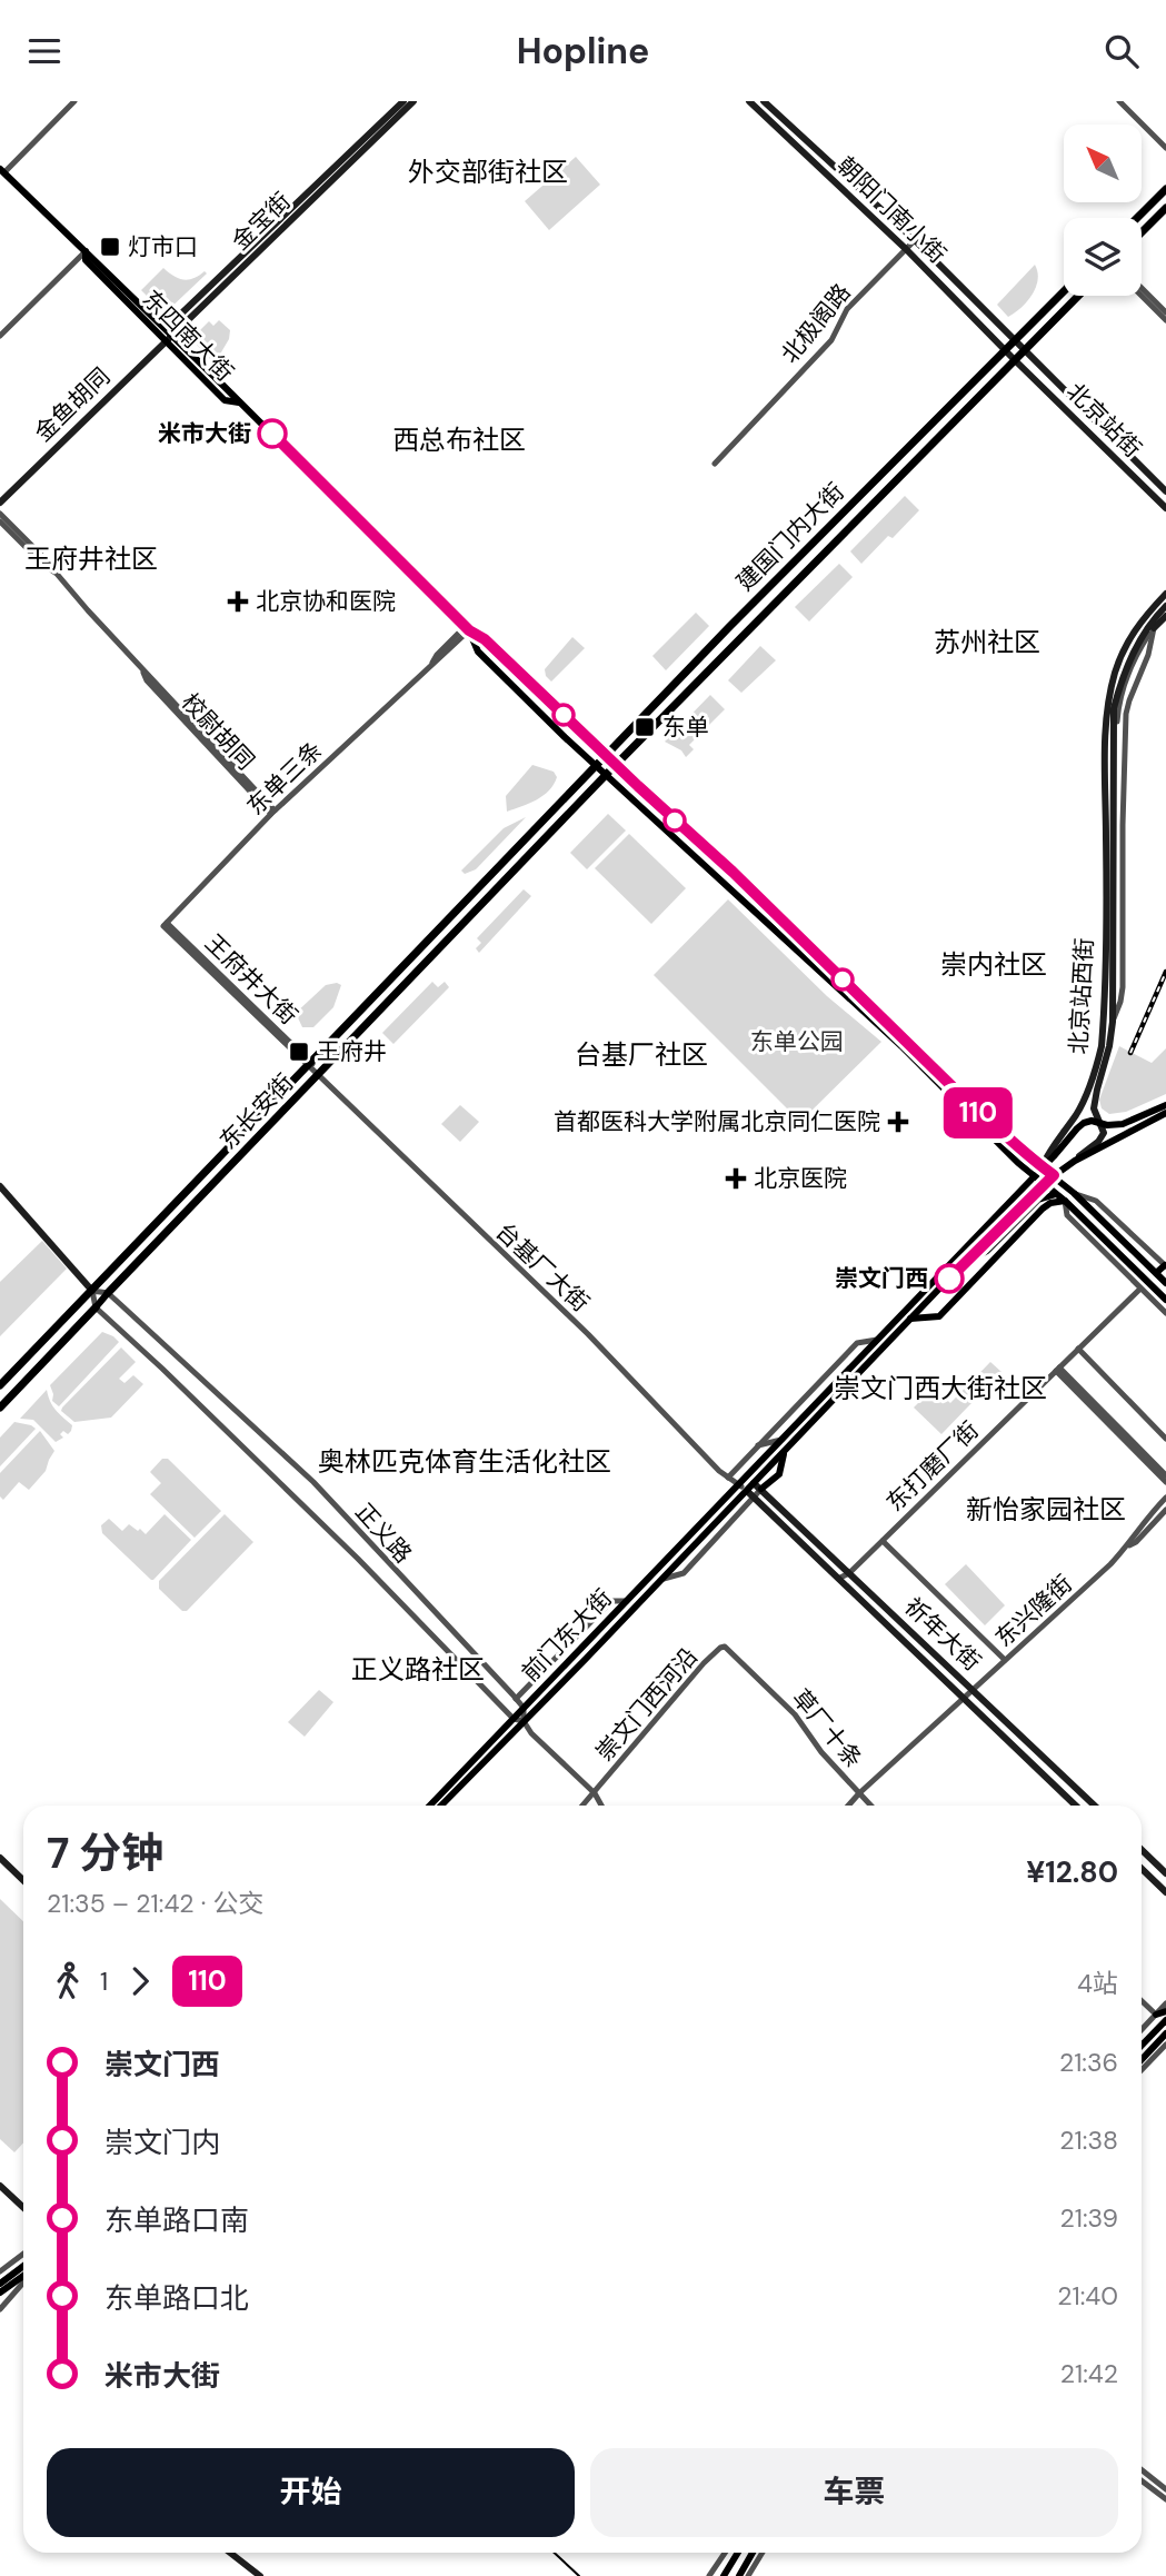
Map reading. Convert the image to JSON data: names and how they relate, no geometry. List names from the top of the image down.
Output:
{
  "streets": {
    "highway": ["建国门内大街", "东长安街"],
    "main road": [
      "朝阳门南小街",
      "金宝街",
      "东四南大街",
      "金鱼胡同",
      "北京站街",
      "北京站西街",
      "祈年大街",
      "前门东大街"
    ],
    "street": [
      "北极阁路",
      "校尉胡同",
      "东单三条",
      "王府井大街",
      "台基厂大街",
      "东打磨厂街",
      "正义路",
      "东兴隆街",
      "崇文门西河沿",
      "草厂十条"
    ]
  },
  "crossings": [
    ["朝阳门南小街", "北极阁路"],
    ["朝阳门南小街", "北京站街"],
    ["朝阳门南小街", "建国门内大街"],
    ["金宝街", "东四南大街"],
    ["金宝街", "金鱼胡同"],
    ["东四南大街", "金鱼胡同"],
    ["东四南大街", "东单三条"],
    ["北京站街", "建国门内大街"],
    ["建国门内大街", "东长安街"],
    ["校尉胡同", "东单三条"],
    ["东单三条", "王府井大街"],
    ["王府井大街", "东长安街"],
    ["王府井大街", "台基厂大街"],
    ["北京站西街", "前门东大街"],
    ["东长安街", "台基厂大街"],
    ["东长安街", "正义路"],
    ["台基厂大街", "祈年大街"],
    ["台基厂大街", "前门东大街"],
    ["东打磨厂街", "祈年大街"],
    ["正义路", "前门东大街"],
    ["东兴隆街", "祈年大街"],
    ["东兴隆街", "草厂十条"],
    ["祈年大街", "前门东大街"],
    ["崇文门西河沿", "草厂十条"]
  ],
  "districts": [
    "外交部街社区",
    "西总布社区",
    "王府井社区",
    "苏州社区",
    "崇内社区",
    "台基厂社区",
    "崇文门西大街社区",
    "奥林匹克体育生活化社区",
    "新怡家园社区",
    "正义路社区"
  ],
  "parks": ["东单公园"],
  "places": {
    "transit": ["灯市口", "东单", "王府井"],
    "other": ["米市大街", "崇文门西"],
    "health": ["北京协和医院", "首都医科大学附属北京同仁医院", "北京医院"]
  },
  "lines": ["bus line 110"],
  "north": "top left",
  "page": {
    "header": "Hopline",
    "on_map": "110",
    "heading": ["7 分钟", "21:35 – 21:42 · 公交", "¥12.80"],
    "legs": ["1", "110", "4站"],
    "list": [
      {
        "name": "崇文门西",
        "value": "21:36"
      },
      {
        "name": "崇文门内",
        "value": "21:38"
      },
      {
        "name": "东单路口南",
        "value": "21:39"
      },
      {
        "name": "东单路口北",
        "value": "21:40"
      },
      {
        "name": "米市大街",
        "value": "21:42"
      }
    ],
    "buttons": ["开始", "车票"]
  }
}
